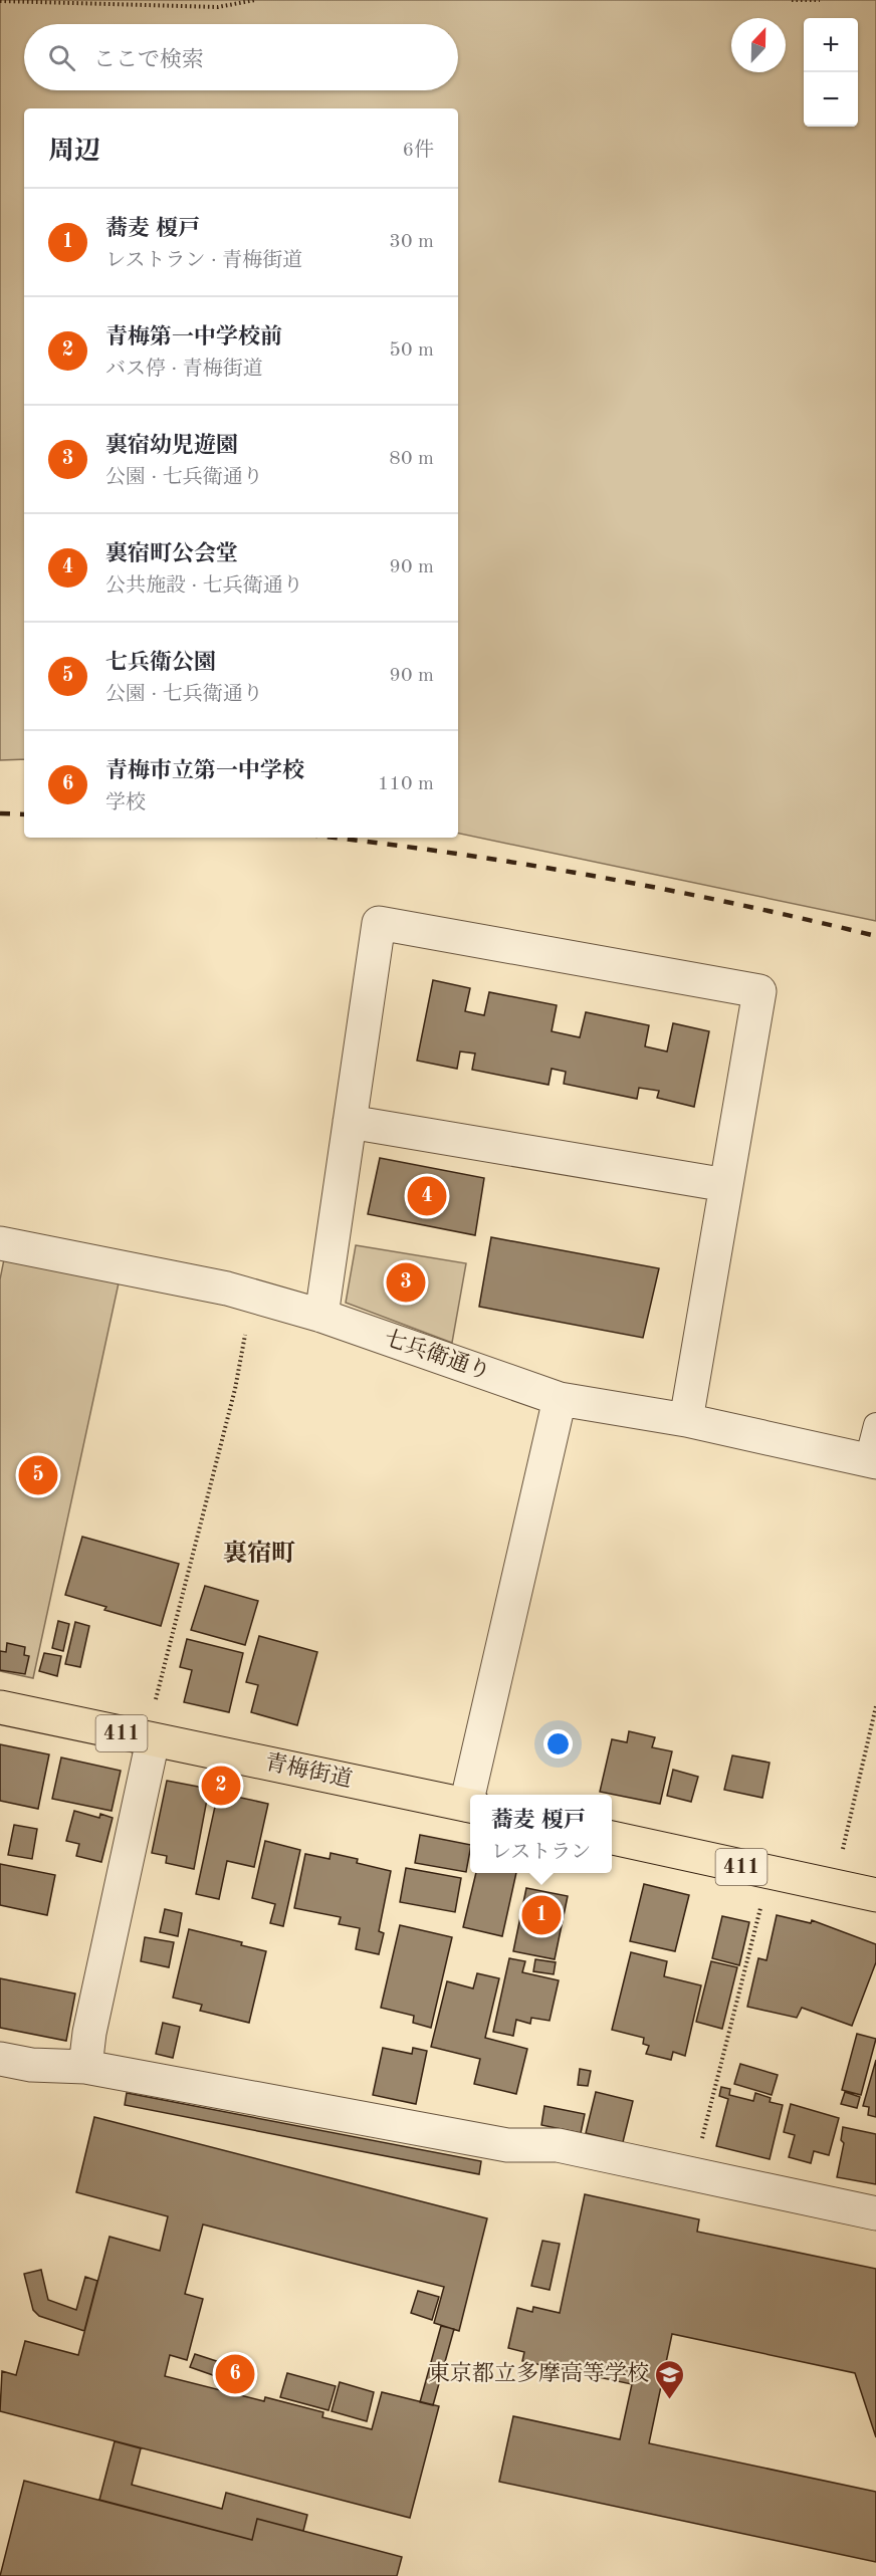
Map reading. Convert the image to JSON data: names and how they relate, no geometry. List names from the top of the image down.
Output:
{
  "streets": {
    "highway": ["411", "青梅街道"],
    "street": ["七兵衛通り"]
  },
  "districts": ["裏宿町"],
  "places": {
    "school or university": ["東京都立多摩高等学校"]
  },
  "north": "top",
  "page": {
    "map_buttons": ["+", "−"],
    "search": "ここで検索",
    "heading": ["周辺", "6件"],
    "list": [
      {
        "mark": "1",
        "name": "蕎麦 榎戸",
        "note": "レストラン · 青梅街道",
        "value": "30 m"
      },
      {
        "mark": "2",
        "name": "青梅第一中学校前",
        "note": "バス停 · 青梅街道",
        "value": "50 m"
      },
      {
        "mark": "3",
        "name": "裏宿幼児遊園",
        "note": "公園 · 七兵衛通り",
        "value": "80 m"
      },
      {
        "mark": "4",
        "name": "裏宿町公会堂",
        "note": "公共施設 · 七兵衛通り",
        "value": "90 m"
      },
      {
        "mark": "5",
        "name": "七兵衛公園",
        "note": "公園 · 七兵衛通り",
        "value": "90 m"
      },
      {
        "mark": "6",
        "name": "青梅市立第一中学校",
        "note": "学校",
        "value": "110 m"
      }
    ],
    "pins": [
      "4",
      "3",
      "5",
      "2",
      "1",
      "6"
    ],
    "popup": ["蕎麦 榎戸", "レストラン"]
  }
}
